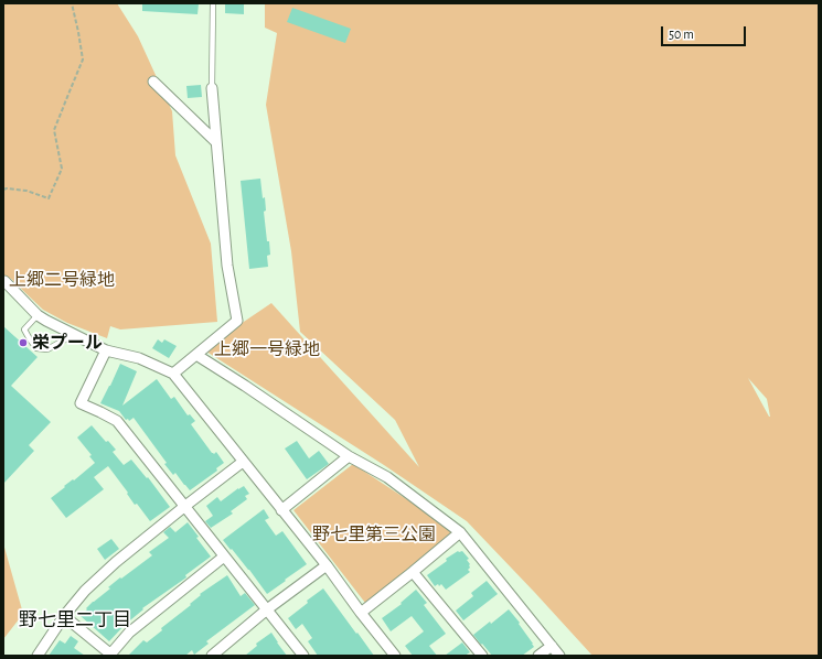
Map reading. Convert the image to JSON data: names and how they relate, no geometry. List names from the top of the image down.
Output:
{
  "districts": ["野七里二丁目"],
  "parks": ["上郷二号緑地", "上郷一号緑地", "野七里第三公園"],
  "places": ["栄プール"],
  "scale_bar": "50 m"
}
